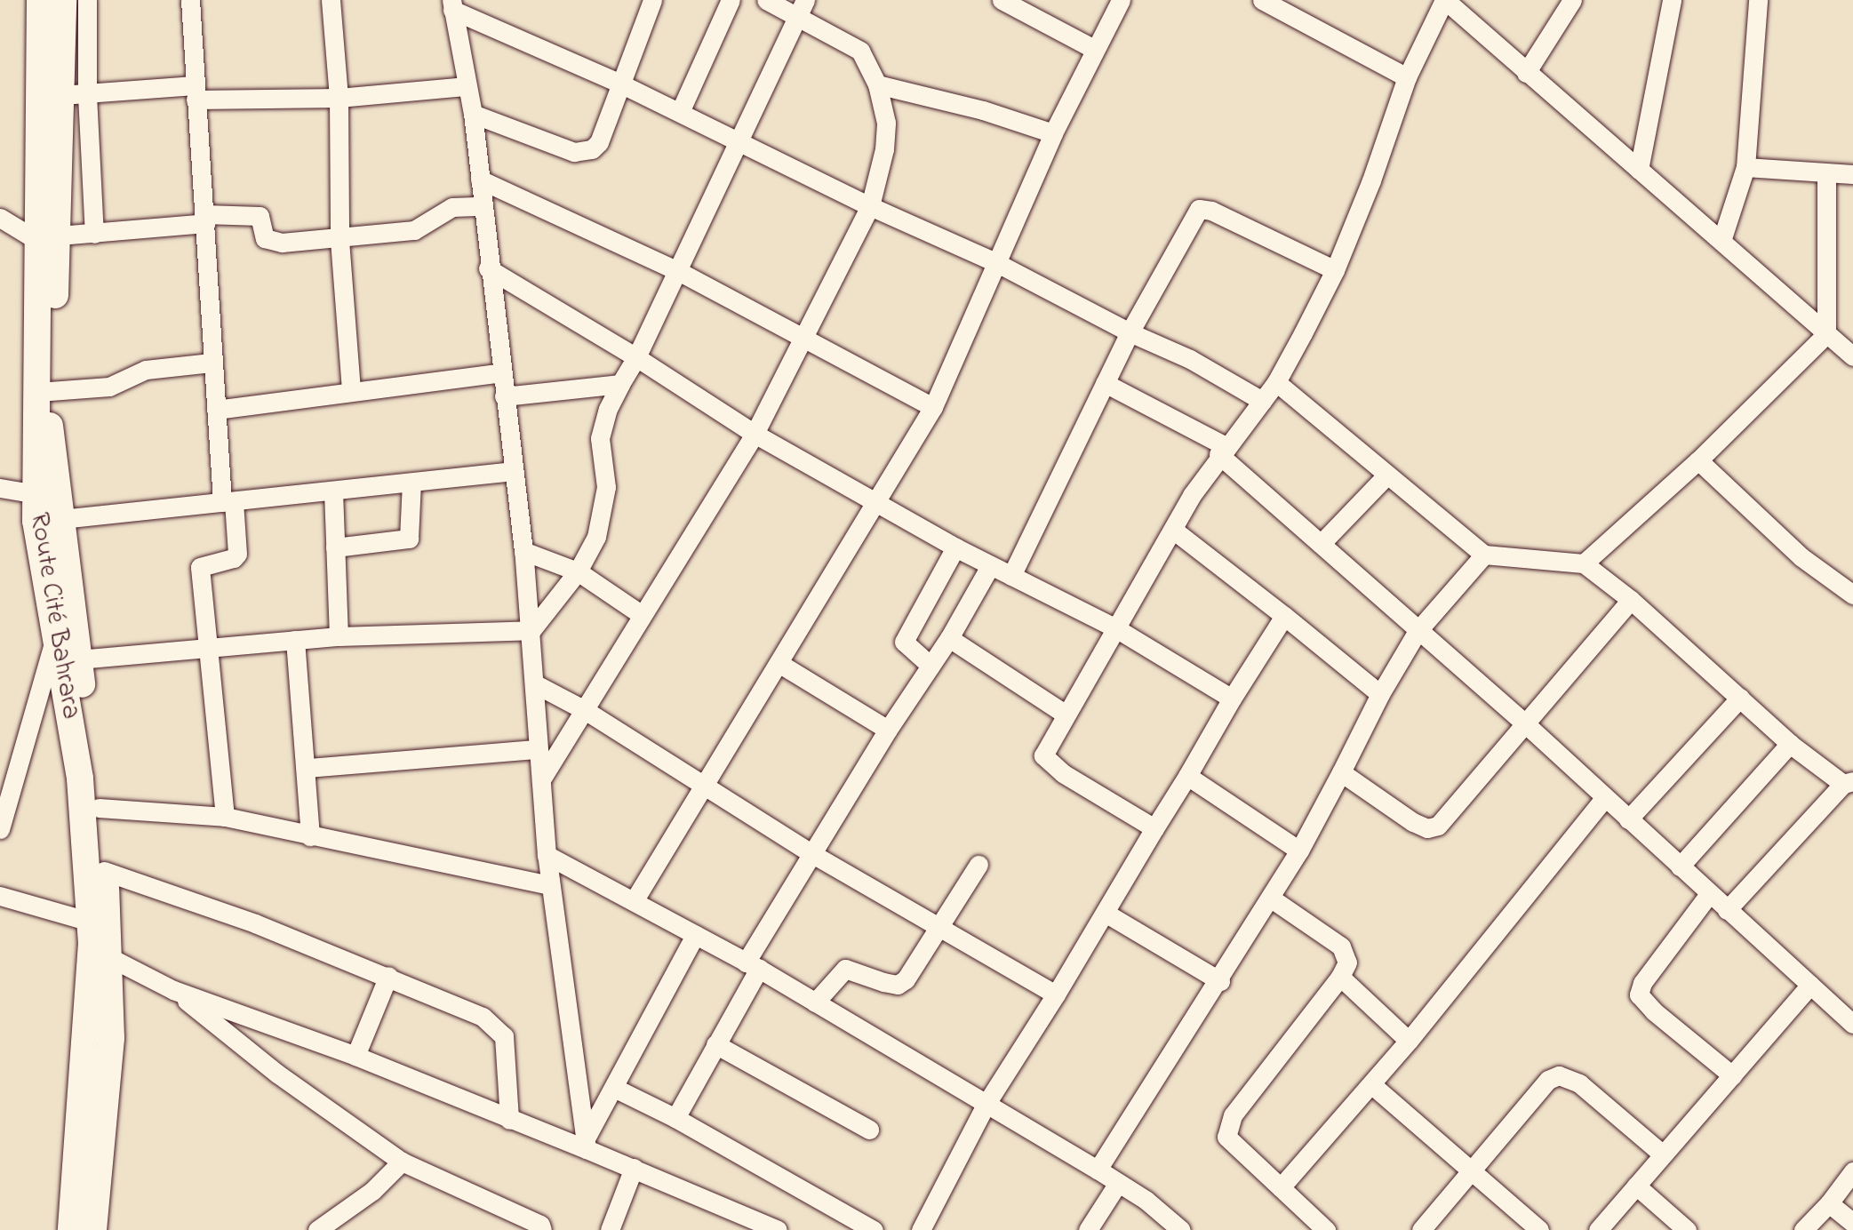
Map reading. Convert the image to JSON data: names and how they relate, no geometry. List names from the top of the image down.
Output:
{
  "streets": {
    "main road": ["Route Cité Bahrara"]
  }
}
